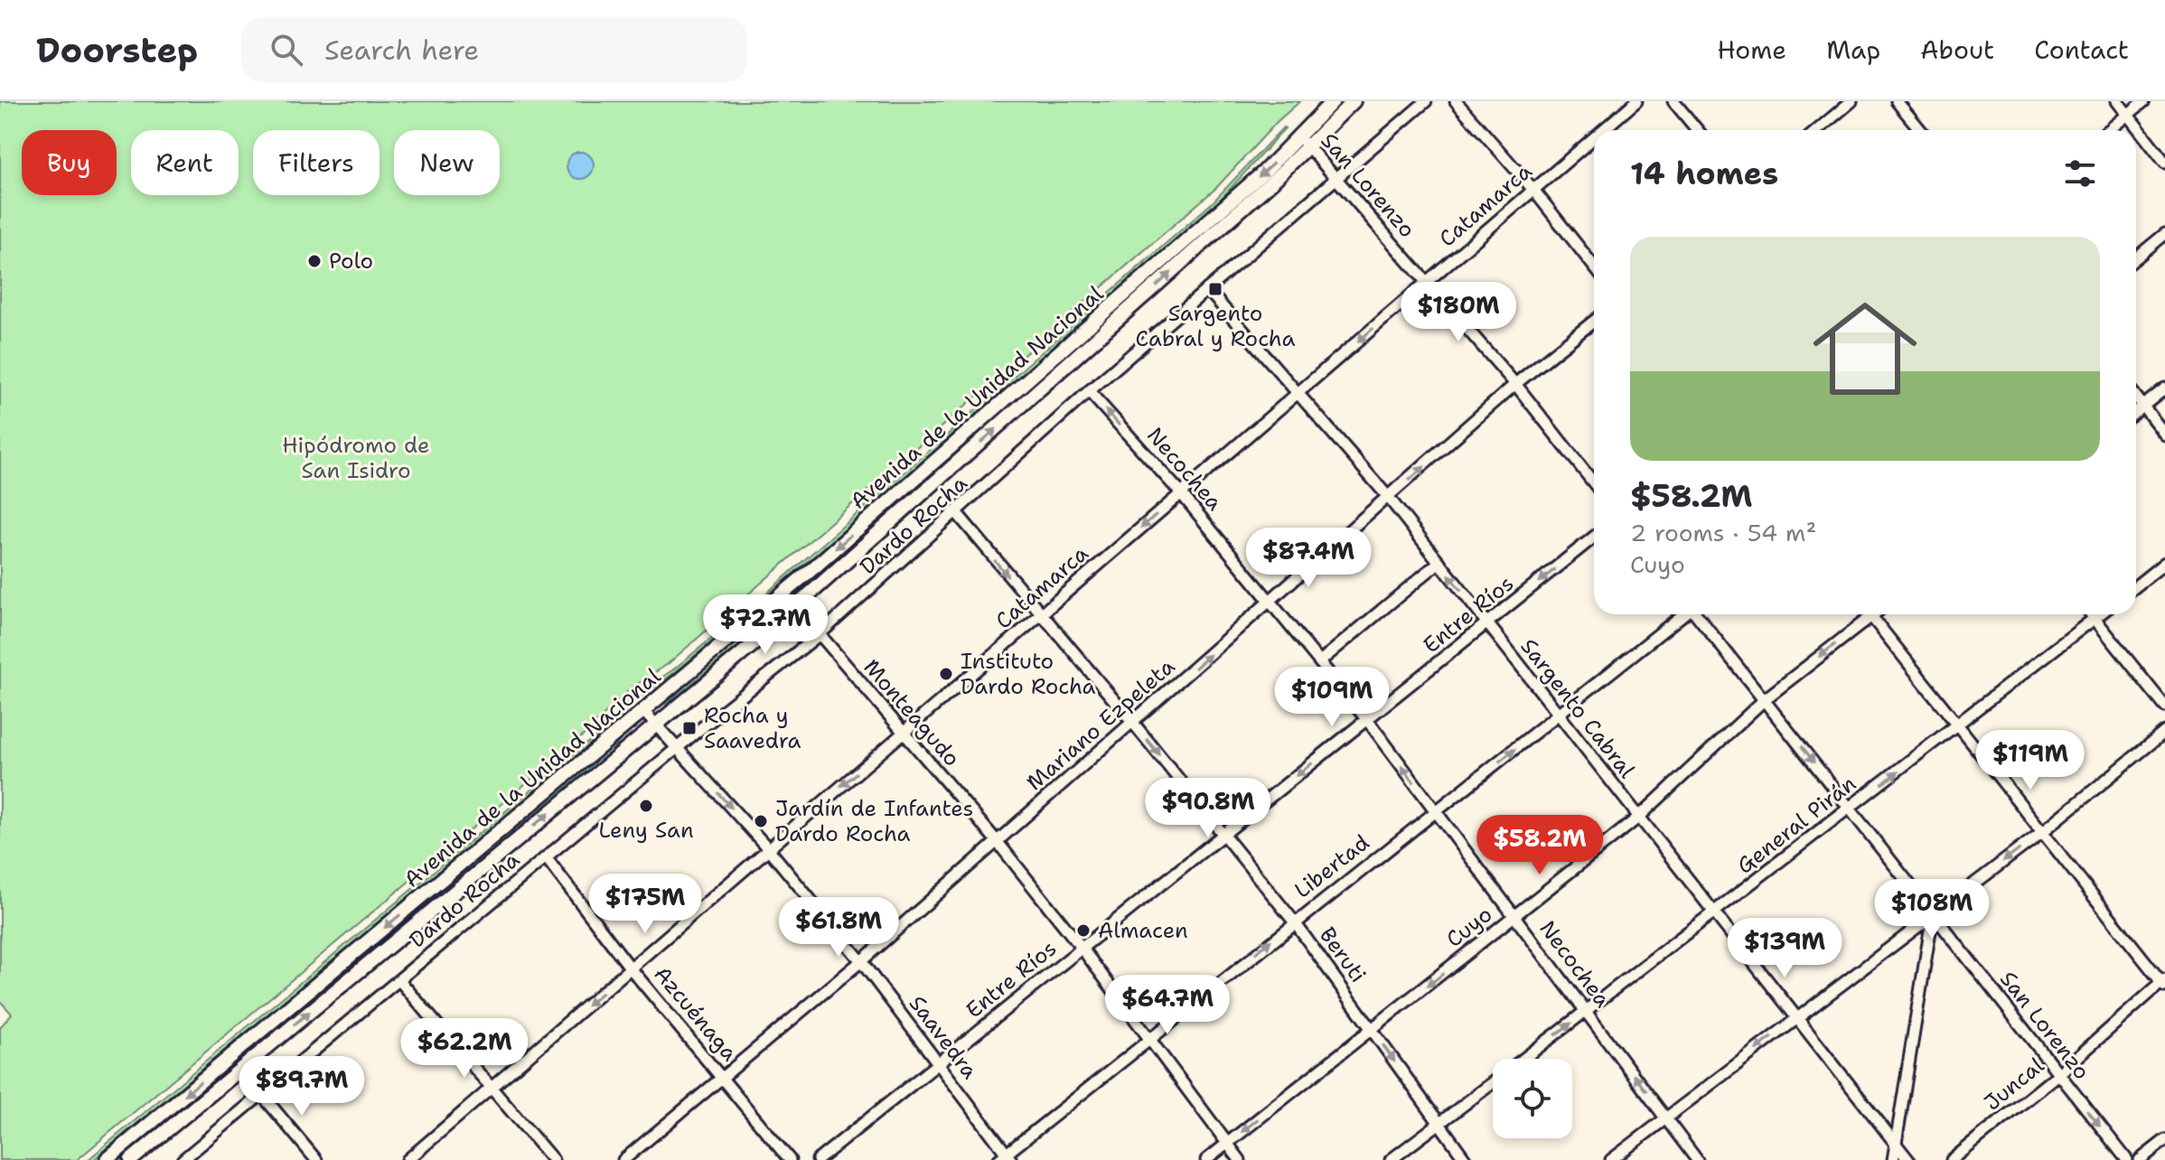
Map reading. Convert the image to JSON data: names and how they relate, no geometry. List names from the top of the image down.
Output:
{
  "streets": {
    "main road": ["Avenida de la Unidad Nacional"],
    "street": [
      "San Lorenzo",
      "Catamarca",
      "Necochea",
      "Dardo Rocha",
      "Entre Ríos",
      "Sargento Cabral",
      "Monteagudo",
      "Mariano Ezpeleta",
      "General Pirán",
      "Libertad",
      "Cuyo",
      "Beruti",
      "Azcuénaga",
      "Saavedra",
      "Juncal"
    ]
  },
  "crossings": [
    ["San Lorenzo", "Catamarca"],
    ["San Lorenzo", "Avenida de la Unidad Nacional"],
    ["San Lorenzo", "Dardo Rocha"],
    ["San Lorenzo", "Mariano Ezpeleta"],
    ["San Lorenzo", "General Pirán"],
    ["San Lorenzo", "Cuyo"],
    ["San Lorenzo", "Juncal"],
    ["Catamarca", "Necochea"],
    ["Catamarca", "Sargento Cabral"],
    ["Catamarca", "Monteagudo"],
    ["Catamarca", "Beruti"],
    ["Catamarca", "Azcuénaga"],
    ["Catamarca", "Saavedra"],
    ["Avenida de la Unidad Nacional", "Saavedra"],
    ["Necochea", "Dardo Rocha"],
    ["Necochea", "Entre Ríos"],
    ["Necochea", "Mariano Ezpeleta"],
    ["Necochea", "General Pirán"],
    ["Necochea", "Libertad"],
    ["Necochea", "Cuyo"],
    ["Dardo Rocha", "Sargento Cabral"],
    ["Dardo Rocha", "Monteagudo"],
    ["Dardo Rocha", "Beruti"],
    ["Dardo Rocha", "Azcuénaga"],
    ["Dardo Rocha", "Saavedra"],
    ["Entre Ríos", "Sargento Cabral"],
    ["Entre Ríos", "Monteagudo"],
    ["Entre Ríos", "Beruti"],
    ["Entre Ríos", "Saavedra"],
    ["Sargento Cabral", "Mariano Ezpeleta"],
    ["Sargento Cabral", "General Pirán"],
    ["Sargento Cabral", "Libertad"],
    ["Sargento Cabral", "Cuyo"],
    ["Monteagudo", "Mariano Ezpeleta"],
    ["Monteagudo", "Libertad"],
    ["Monteagudo", "Cuyo"],
    ["Mariano Ezpeleta", "Beruti"],
    ["Mariano Ezpeleta", "Azcuénaga"],
    ["Mariano Ezpeleta", "Saavedra"],
    ["General Pirán", "Beruti"],
    ["Libertad", "Beruti"],
    ["Libertad", "Saavedra"],
    ["Cuyo", "Beruti"]
  ],
  "one_way": [
    "Catamarca",
    "Necochea",
    "Libertad",
    "Cuyo",
    "Beruti"
  ],
  "parks": ["Hipódromo de San Isidro"],
  "places": {
    "other": [
      "Polo",
      "Instituto Dardo Rocha",
      "Leny San",
      "Jardín de Infantes Dardo Rocha",
      "Almacen"
    ],
    "transit": ["Sargento Cabral y Rocha", "Rocha y Saavedra"]
  },
  "page": {
    "header": "Doorstep",
    "search": "Search here",
    "nav": [
      "Home",
      "Map",
      "About",
      "Contact"
    ],
    "chip": [
      "Buy",
      "Rent",
      "Filters",
      "New"
    ],
    "heading": "14 homes",
    "list": [
      {
        "name": "$58.2M",
        "note": "2 rooms · 54 m² · Cuyo"
      }
    ],
    "price": [
      "$180M",
      "$87.4M",
      "$72.7M",
      "$109M",
      "$119M",
      "$90.8M",
      "$58.2M",
      "$175M",
      "$108M",
      "$61.8M",
      "$139M",
      "$64.7M",
      "$62.2M",
      "$89.7M"
    ]
  }
}
